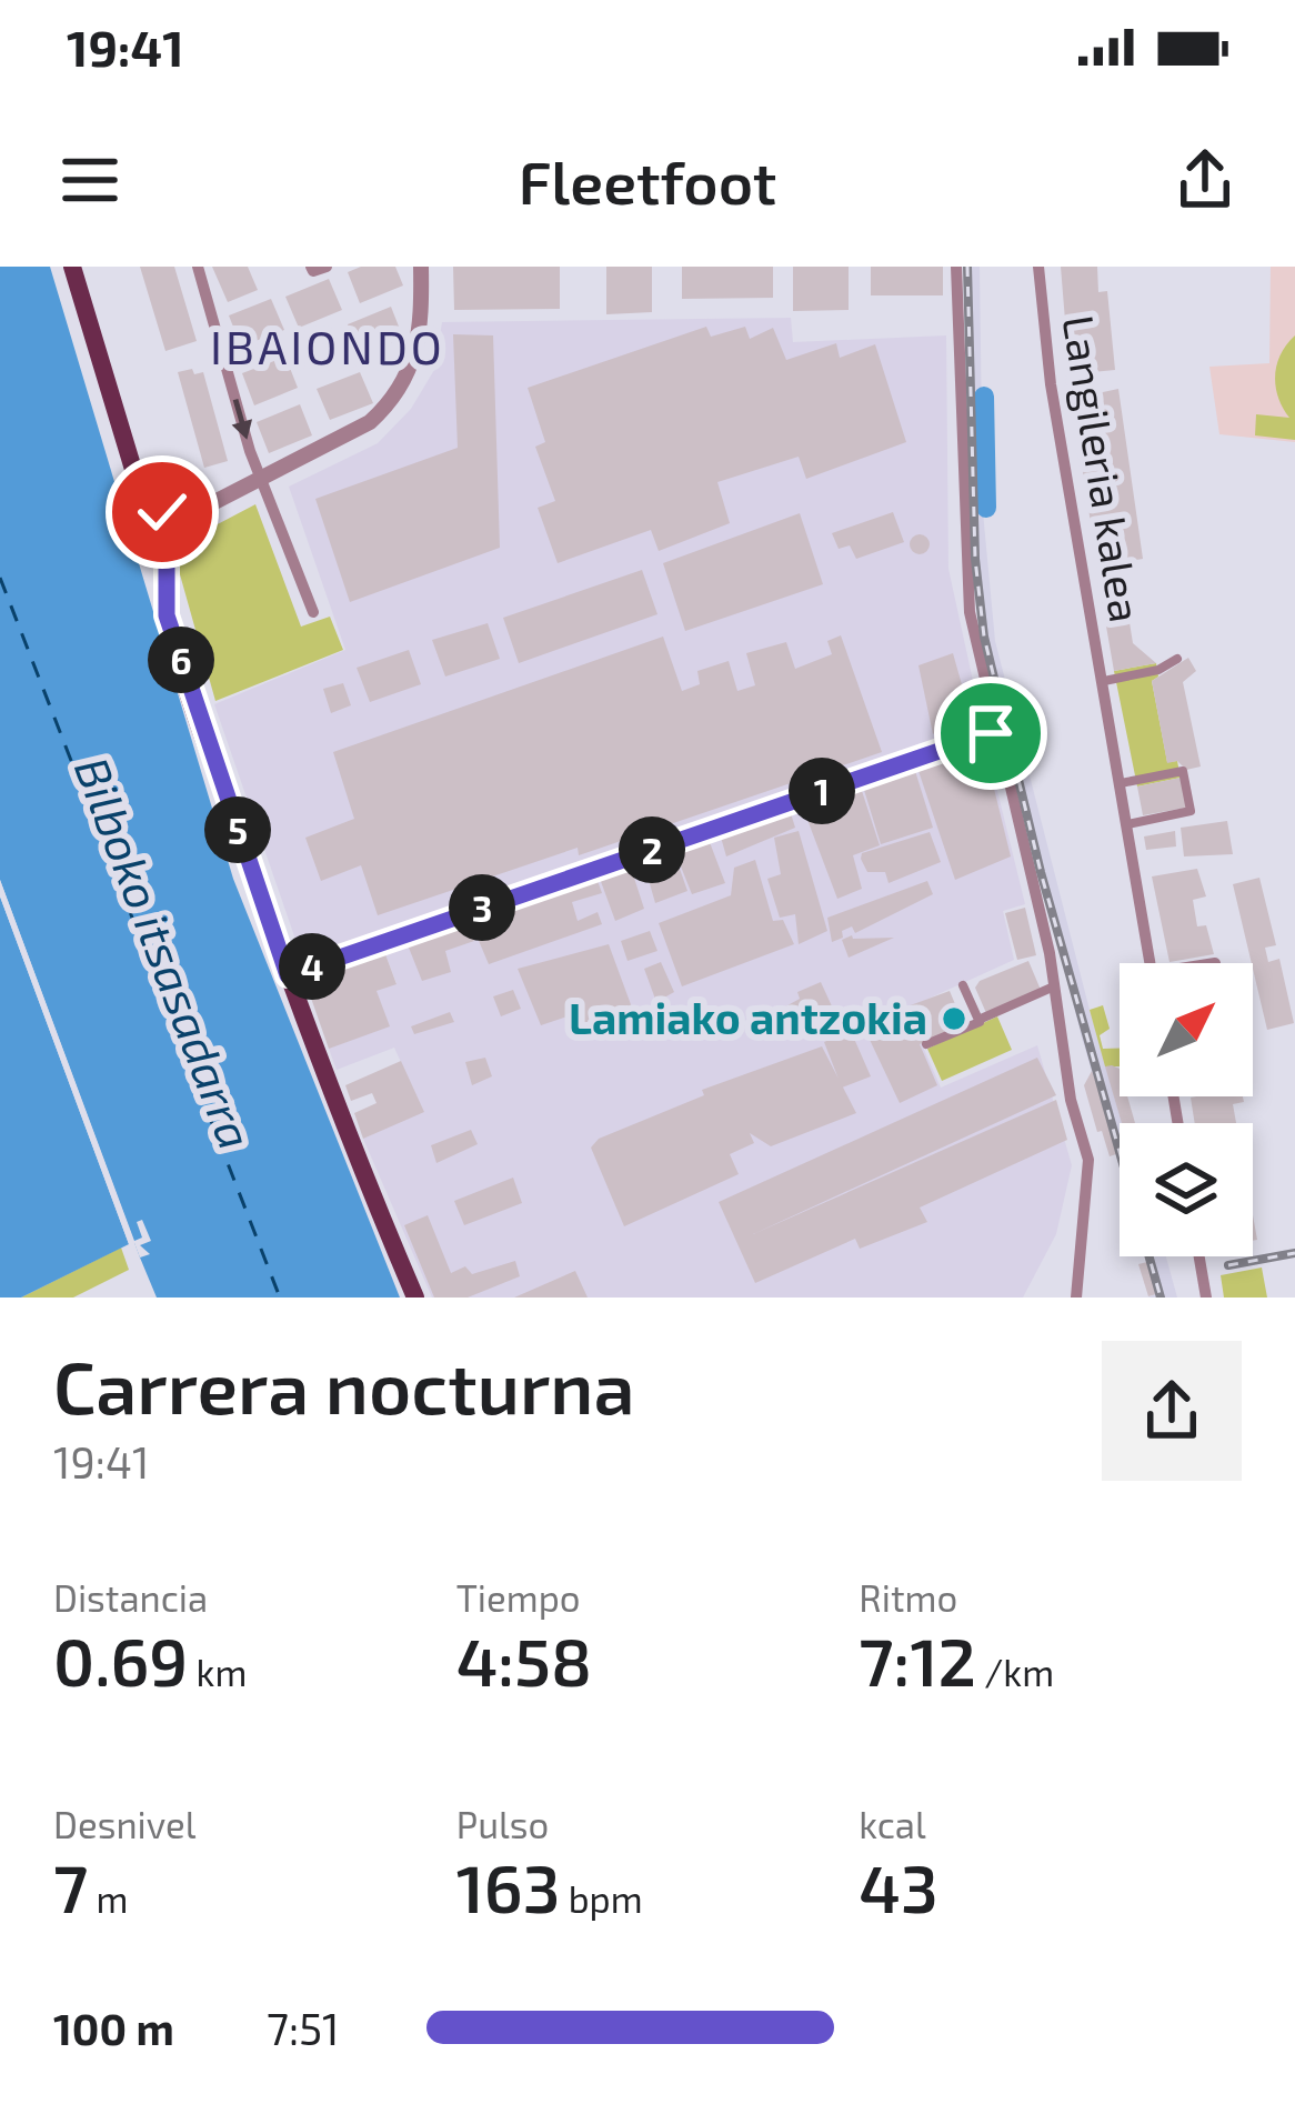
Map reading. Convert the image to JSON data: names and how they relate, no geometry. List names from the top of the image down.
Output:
{
  "streets": {
    "street": ["Langileria kalea"]
  },
  "districts": ["IBAIONDO"],
  "water": ["Bilboko itsasadarra"],
  "places": ["Lamiako antzokia"],
  "north": "top right",
  "page": {
    "status": "19:41",
    "header": "Fleetfoot",
    "pins": [
      "6",
      "1",
      "5",
      "2",
      "3",
      "4"
    ],
    "heading": ["Carrera nocturna", "19:41"],
    "stats": [
      ["Distancia", "0.69 km"],
      ["Tiempo", "4:58"],
      ["Ritmo", "7:12 /km"],
      ["Desnivel", "7 m"],
      ["Pulso", "163 bpm"],
      ["kcal", "43"]
    ],
    "list": [
      {
        "name": "100 m",
        "note": "7:51"
      }
    ]
  }
}
